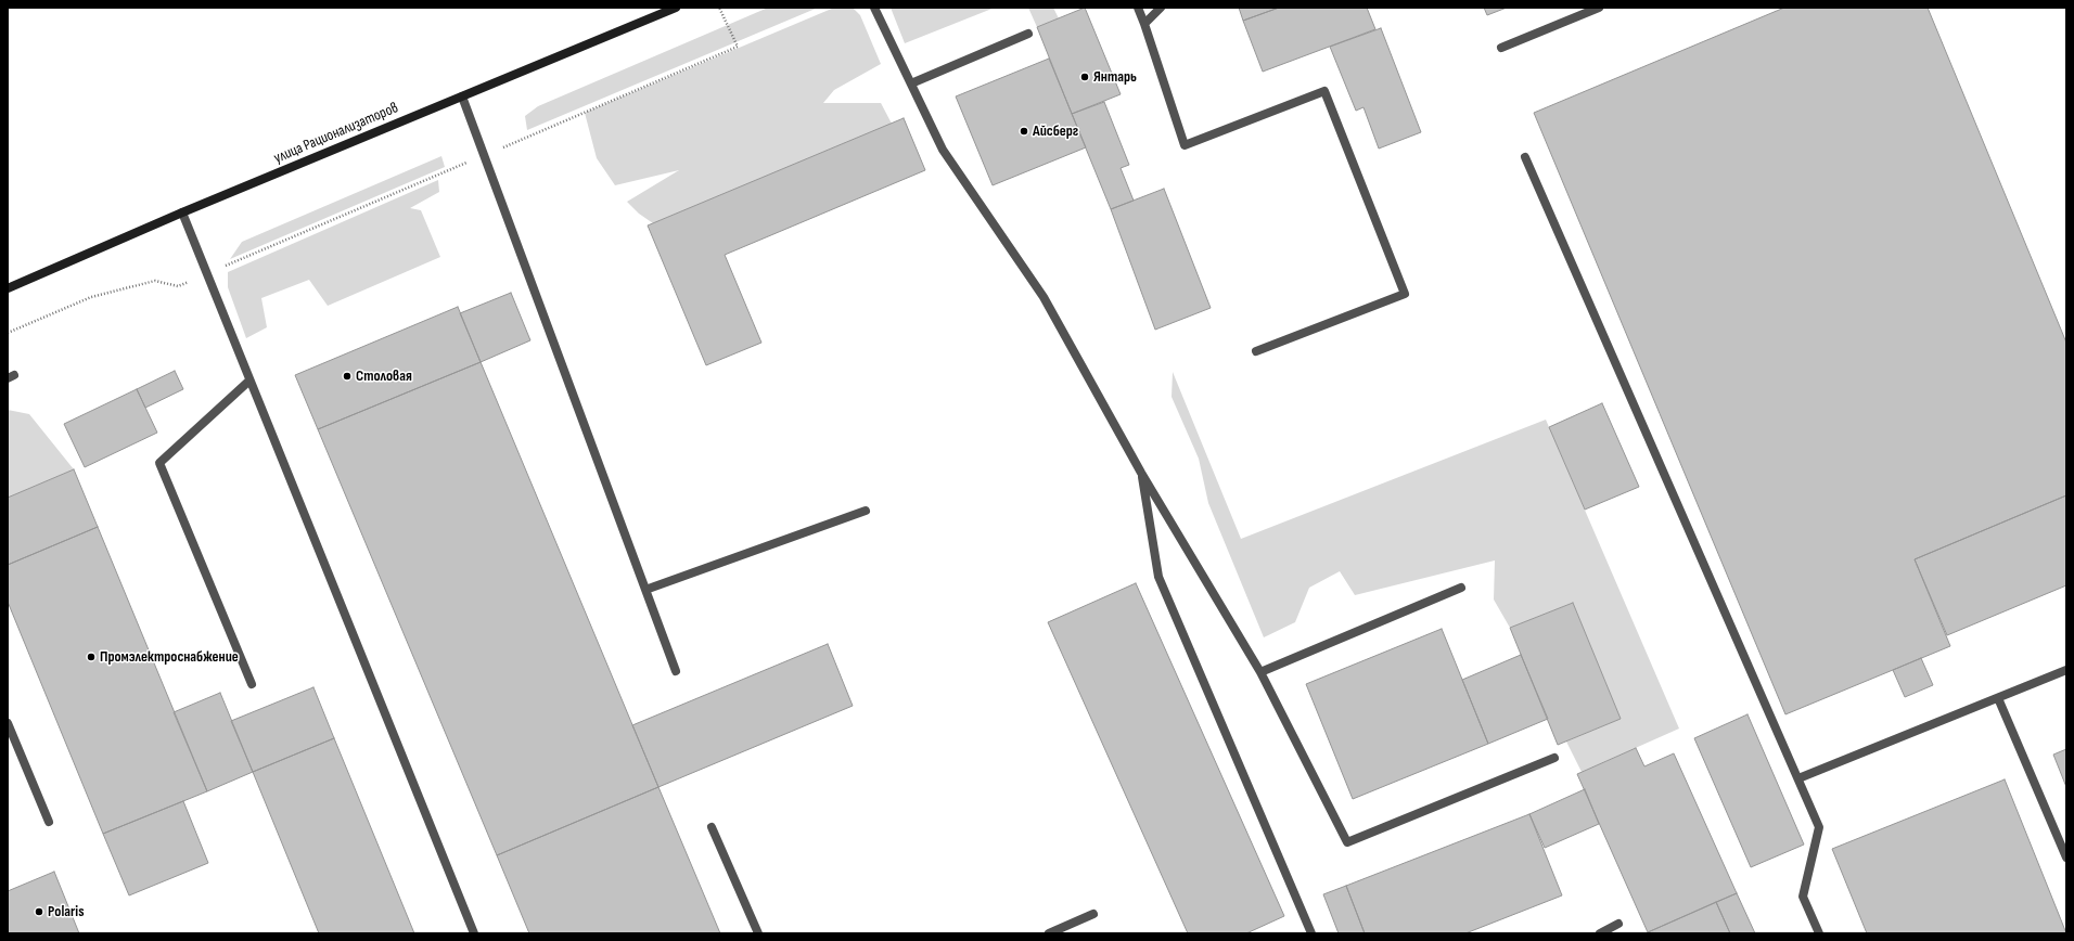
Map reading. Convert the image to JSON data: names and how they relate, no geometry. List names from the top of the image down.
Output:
{
  "streets": {
    "main road": ["улица Рационализаторов"]
  },
  "places": [
    "Янтарь",
    "Айсберг",
    "Столовая",
    "Промэлектроснабжение",
    "Polaris"
  ]
}
